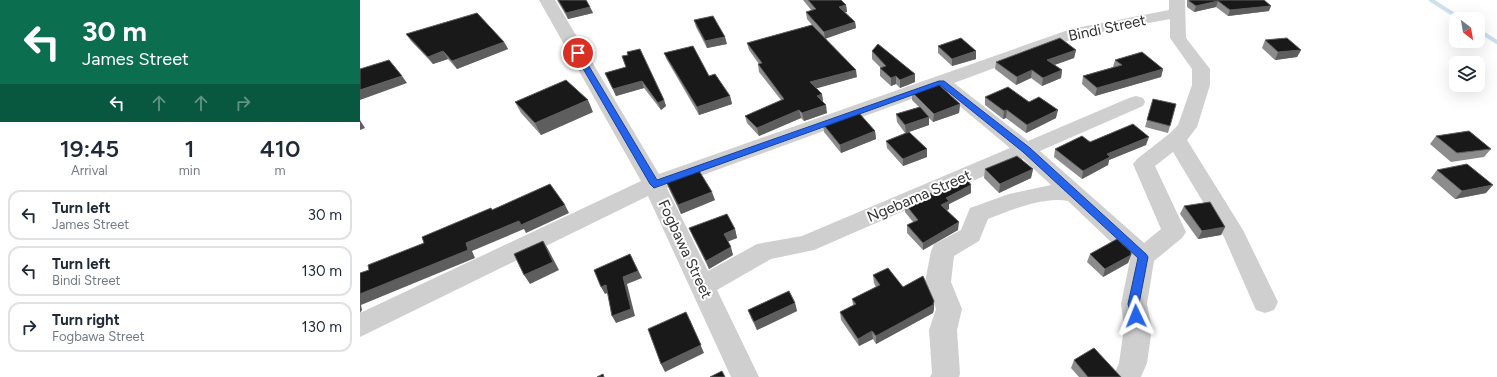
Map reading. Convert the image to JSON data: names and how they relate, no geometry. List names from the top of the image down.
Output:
{
  "streets": {
    "street": ["Bindi Street", "Ngebama Street", "Fogbawa Street"]
  },
  "crossings": [
    ["Bindi Street", "Fogbawa Street"],
    ["Ngebama Street", "Fogbawa Street"]
  ],
  "north": "bottom right",
  "page": {
    "turn": ["30 m", "James Street"],
    "eta": [
      "19:45",
      "Arrival",
      "1",
      "min",
      "410",
      "m"
    ],
    "list": [
      {
        "name": "Turn left",
        "note": "James Street",
        "value": "30 m"
      },
      {
        "name": "Turn left",
        "note": "Bindi Street",
        "value": "130 m"
      },
      {
        "name": "Turn right",
        "note": "Fogbawa Street",
        "value": "130 m"
      }
    ]
  }
}
